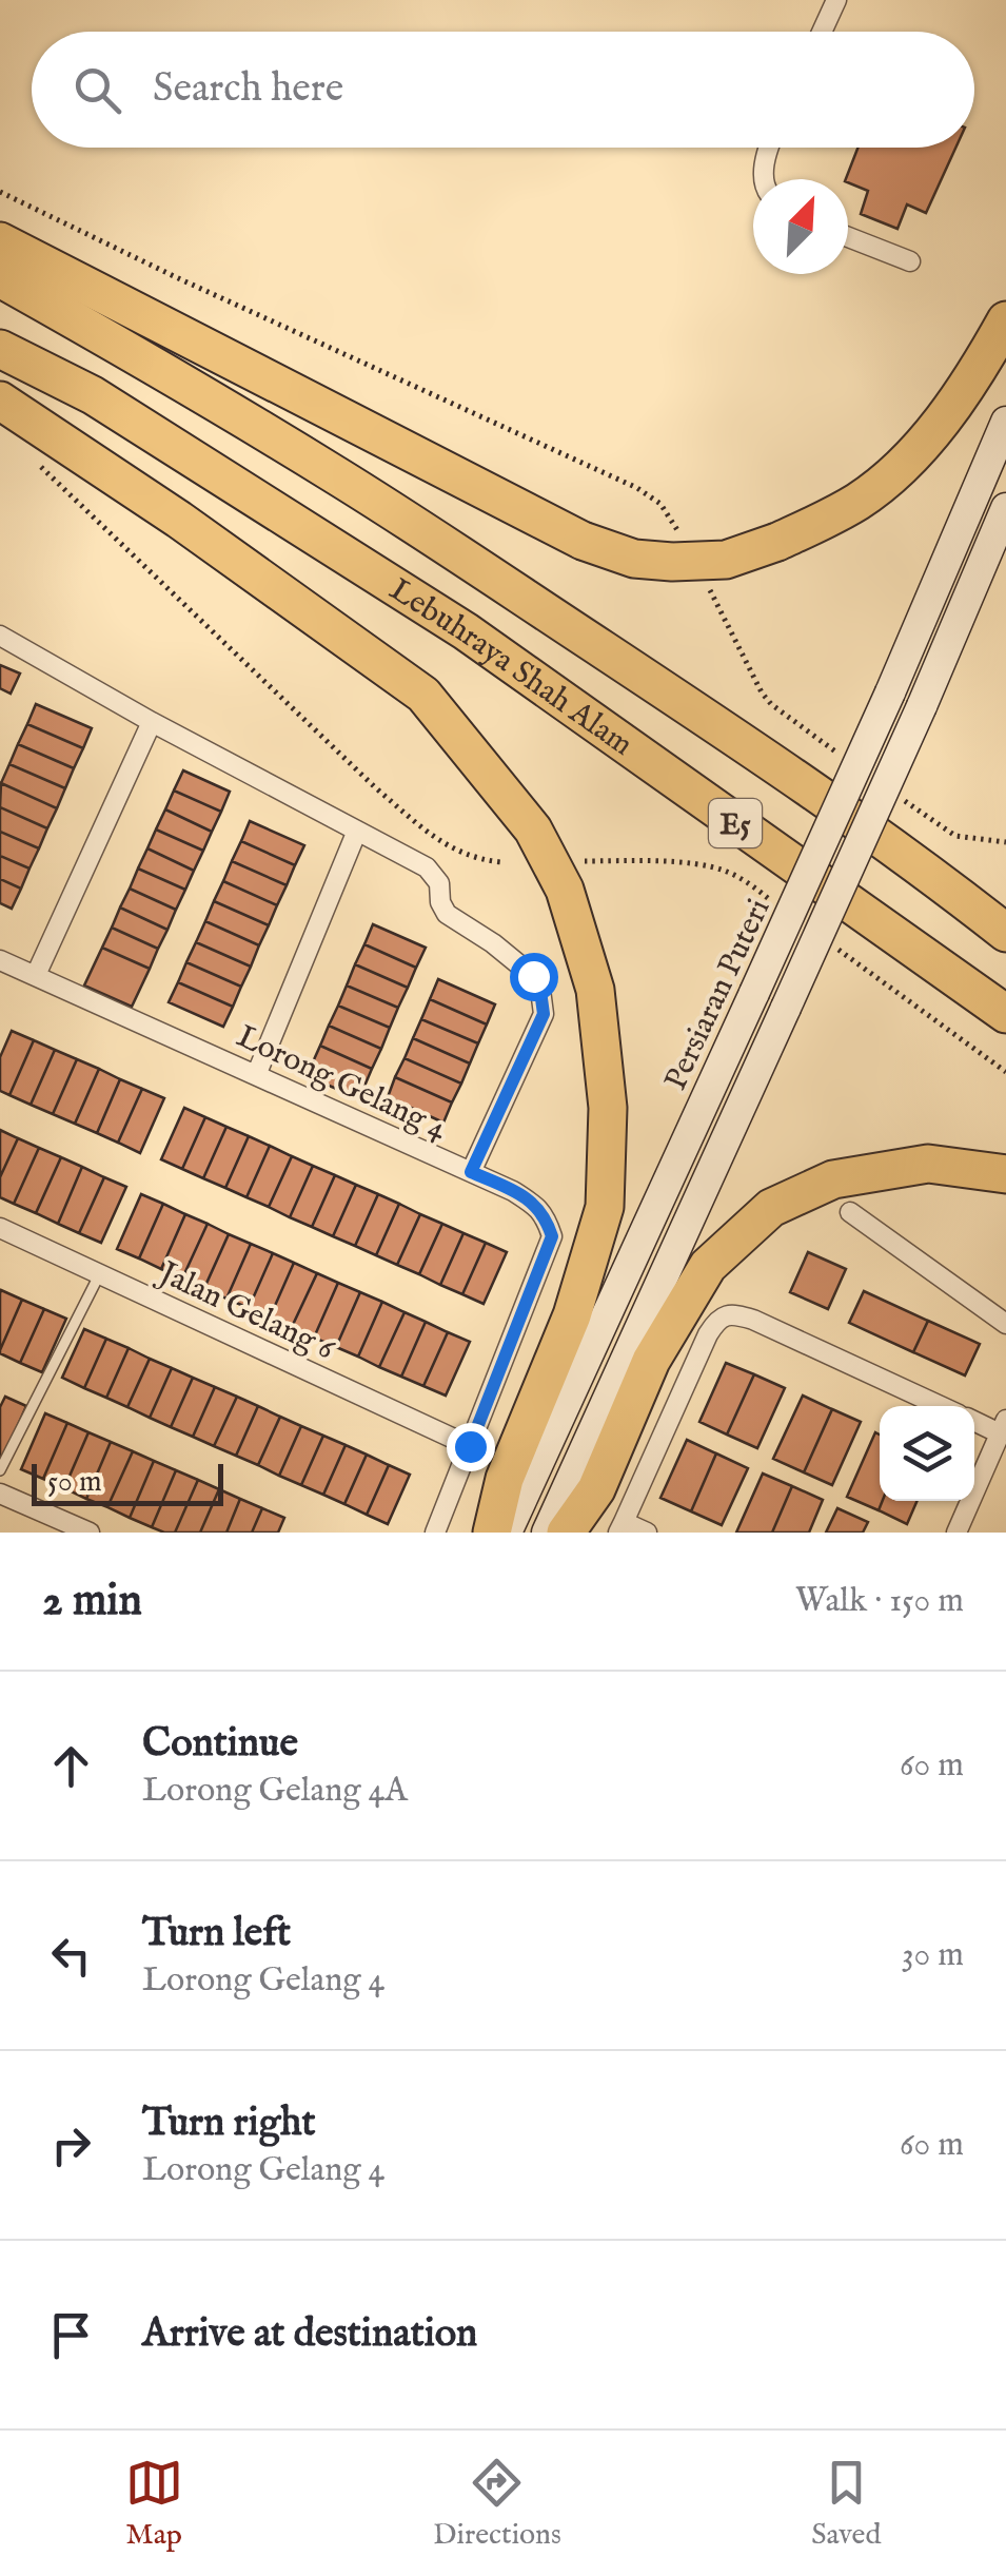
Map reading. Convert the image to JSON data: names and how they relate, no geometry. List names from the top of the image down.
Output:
{
  "streets": {
    "highway": ["Lebuhraya Shah Alam", "E5"],
    "street": ["Persiaran Puteri", "Lorong Gelang 4", "Jalan Gelang 6"]
  },
  "crossings": [
    ["Lorong Gelang 4", "Jalan Gelang 6"]
  ],
  "scale_bar": "50 m",
  "north": "top right",
  "page": {
    "search": "Search here",
    "scale": "50 m",
    "heading": ["2 min", "Walk · 150 m"],
    "list": [
      ["Continue", "Lorong Gelang 4A", "60 m"],
      ["Turn left", "Lorong Gelang 4", "30 m"],
      ["Turn right", "Lorong Gelang 4", "60 m"],
      "Arrive at destination"
    ],
    "nav": ["Map", "Directions", "Saved"]
  }
}
